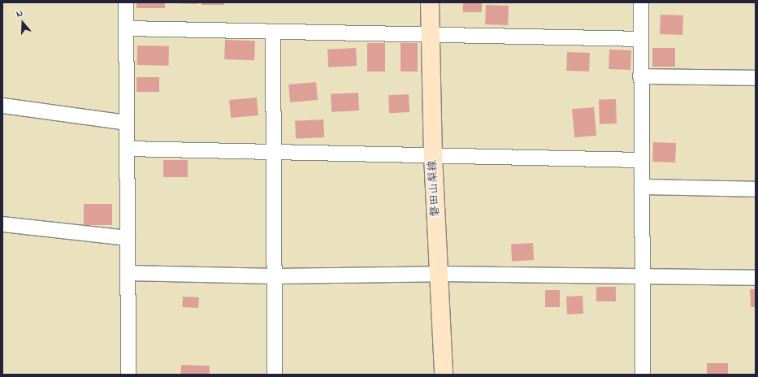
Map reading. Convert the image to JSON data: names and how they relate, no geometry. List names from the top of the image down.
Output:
{
  "streets": {
    "main road": ["磐田山梨線"]
  },
  "north": "top"
}
